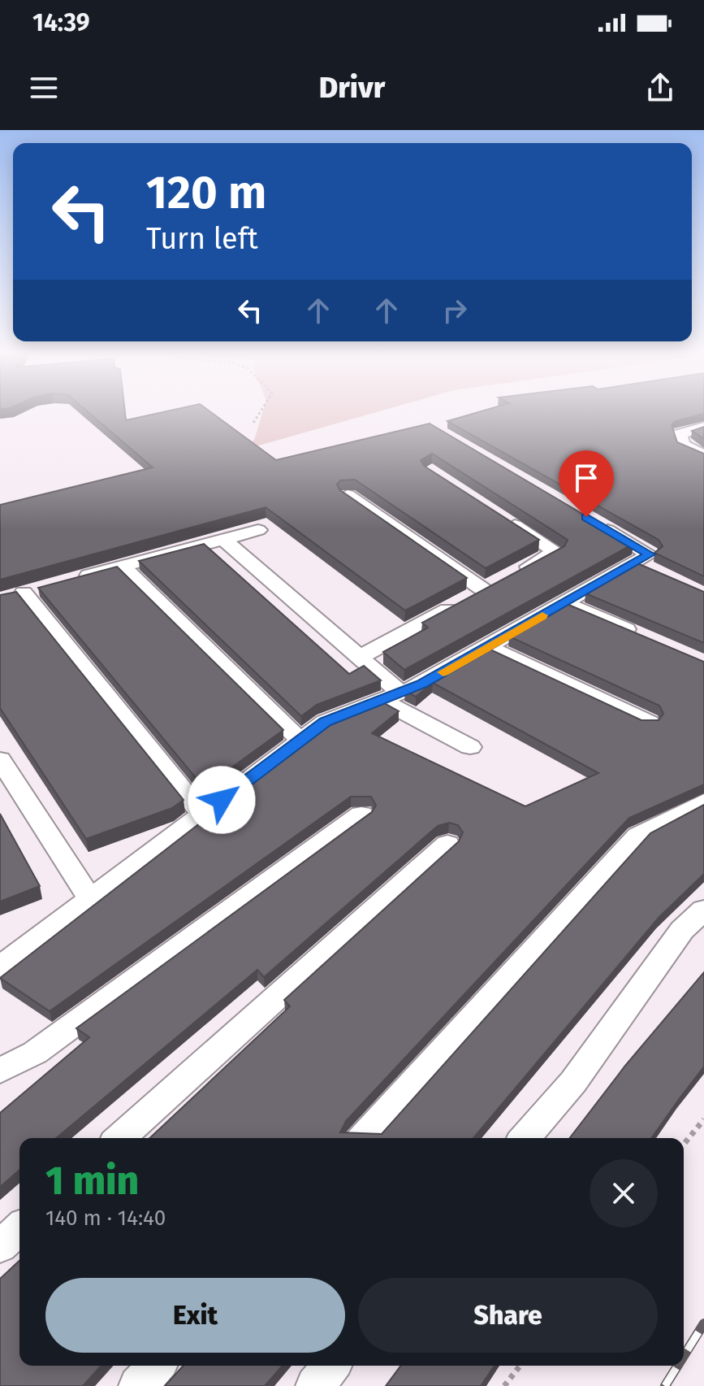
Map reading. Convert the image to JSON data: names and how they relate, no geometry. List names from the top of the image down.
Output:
{
  "page": {
    "status": "14:39",
    "header": "Drivr",
    "turn": ["120 m", "Turn left"],
    "heading": ["1 min", "140 m · 14:40"],
    "buttons": ["Exit", "Share"]
  }
}
